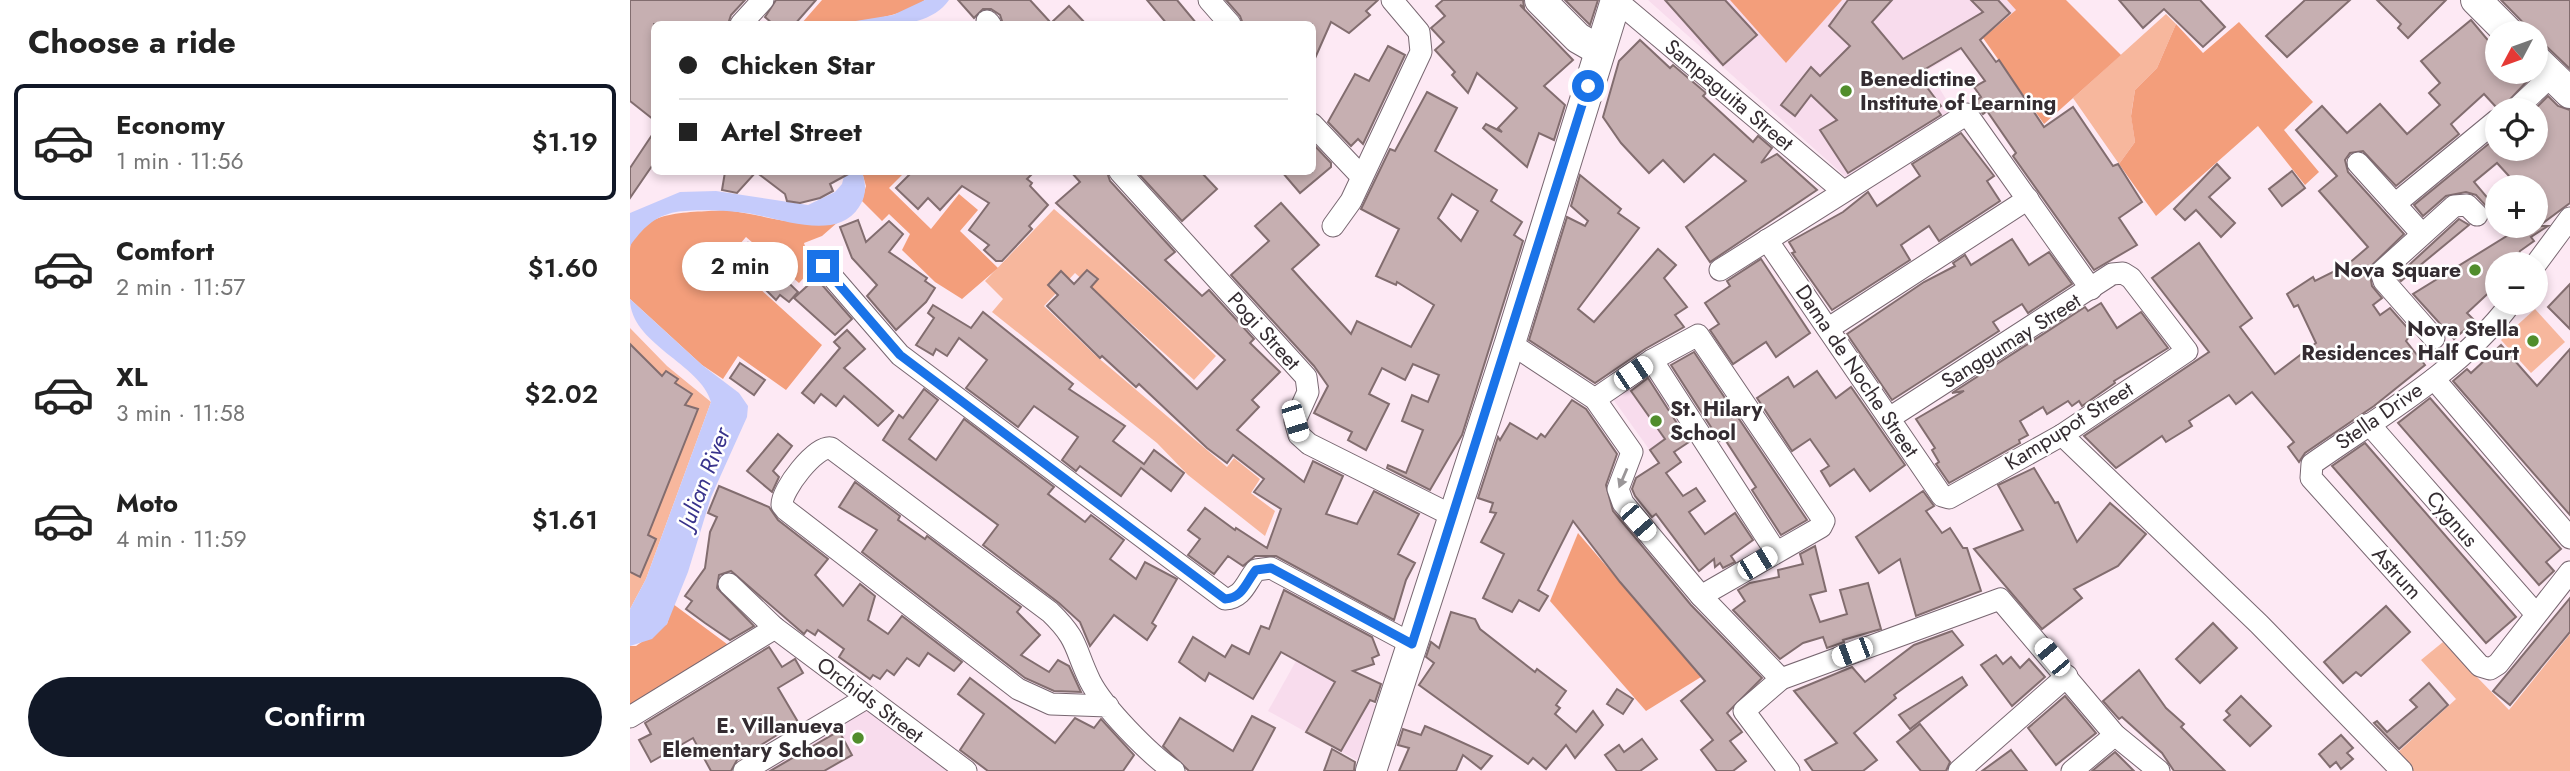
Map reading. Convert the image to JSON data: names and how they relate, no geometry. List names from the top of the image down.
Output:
{
  "streets": {
    "street": [
      "Sampaguita Street",
      "Pogi Street",
      "Sanggumay Street",
      "Dama de Noche Street",
      "Stella Drive",
      "Kampupot Street",
      "Cygnus",
      "Astrum",
      "Orchids Street"
    ]
  },
  "crossings": [
    ["Sanggumay Street", "Dama de Noche Street"],
    ["Sanggumay Street", "Kampupot Street"],
    ["Dama de Noche Street", "Kampupot Street"],
    ["Stella Drive", "Cygnus"],
    ["Stella Drive", "Astrum"],
    ["Cygnus", "Astrum"]
  ],
  "water": ["Julian River"],
  "places": [
    "Benedictine Institute of Learning",
    "Nova Square",
    "Nova Stella Residences Half Court",
    "St. Hilary School",
    "E. Villanueva Elementary School"
  ],
  "north": "bottom left",
  "page": {
    "heading": "Choose a ride",
    "map_buttons": ["+", "−"],
    "banner": ["Chicken Star", "Artel Street"],
    "list": [
      {
        "name": "Economy",
        "note": "1 min · 11:56",
        "value": "$1.19"
      },
      {
        "name": "Comfort",
        "note": "2 min · 11:57",
        "value": "$1.60"
      },
      {
        "name": "XL",
        "note": "3 min · 11:58",
        "value": "$2.02"
      },
      {
        "name": "Moto",
        "note": "4 min · 11:59",
        "value": "$1.61"
      }
    ],
    "bubble": "2 min",
    "buttons": "Confirm"
  }
}
